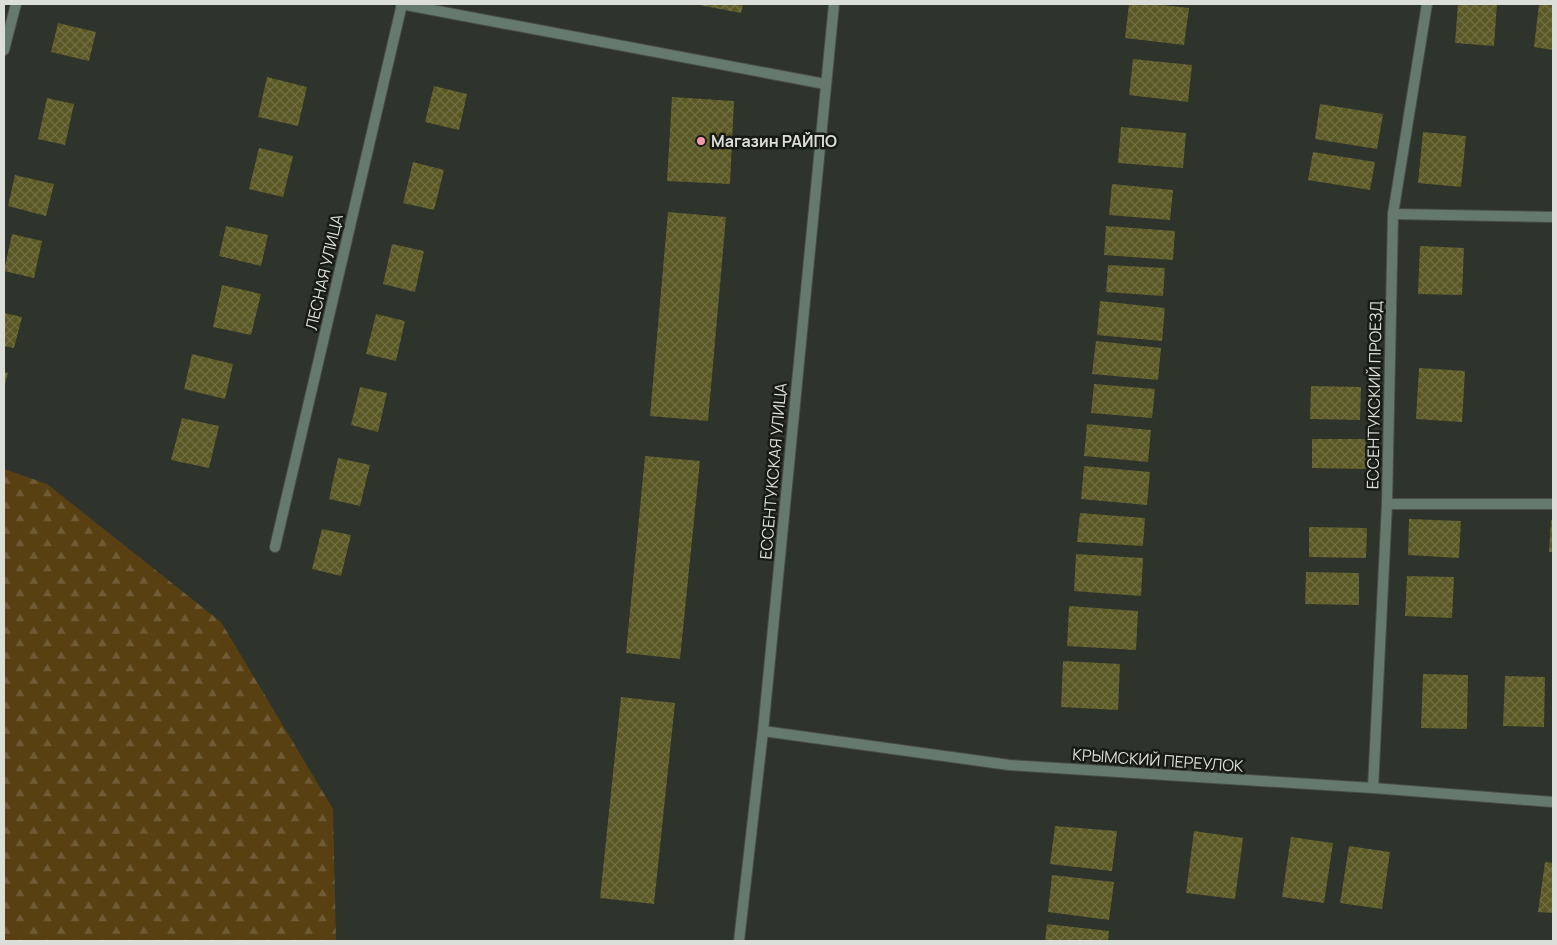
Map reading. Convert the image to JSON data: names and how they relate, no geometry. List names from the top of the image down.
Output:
{
  "streets": {
    "street": [
      "ЛЕСНАЯ УЛИЦА",
      "ЕССЕНТУКСКИЙ ПРОЕЗД",
      "ЕССЕНТУКСКАЯ УЛИЦА",
      "КРЫМСКИЙ ПЕРЕУЛОК"
    ]
  },
  "crossings": [
    ["ЕССЕНТУКСКИЙ ПРОЕЗД", "КРЫМСКИЙ ПЕРЕУЛОК"],
    ["ЕССЕНТУКСКАЯ УЛИЦА", "КРЫМСКИЙ ПЕРЕУЛОК"]
  ],
  "places": ["Магазин РАЙПО"]
}
